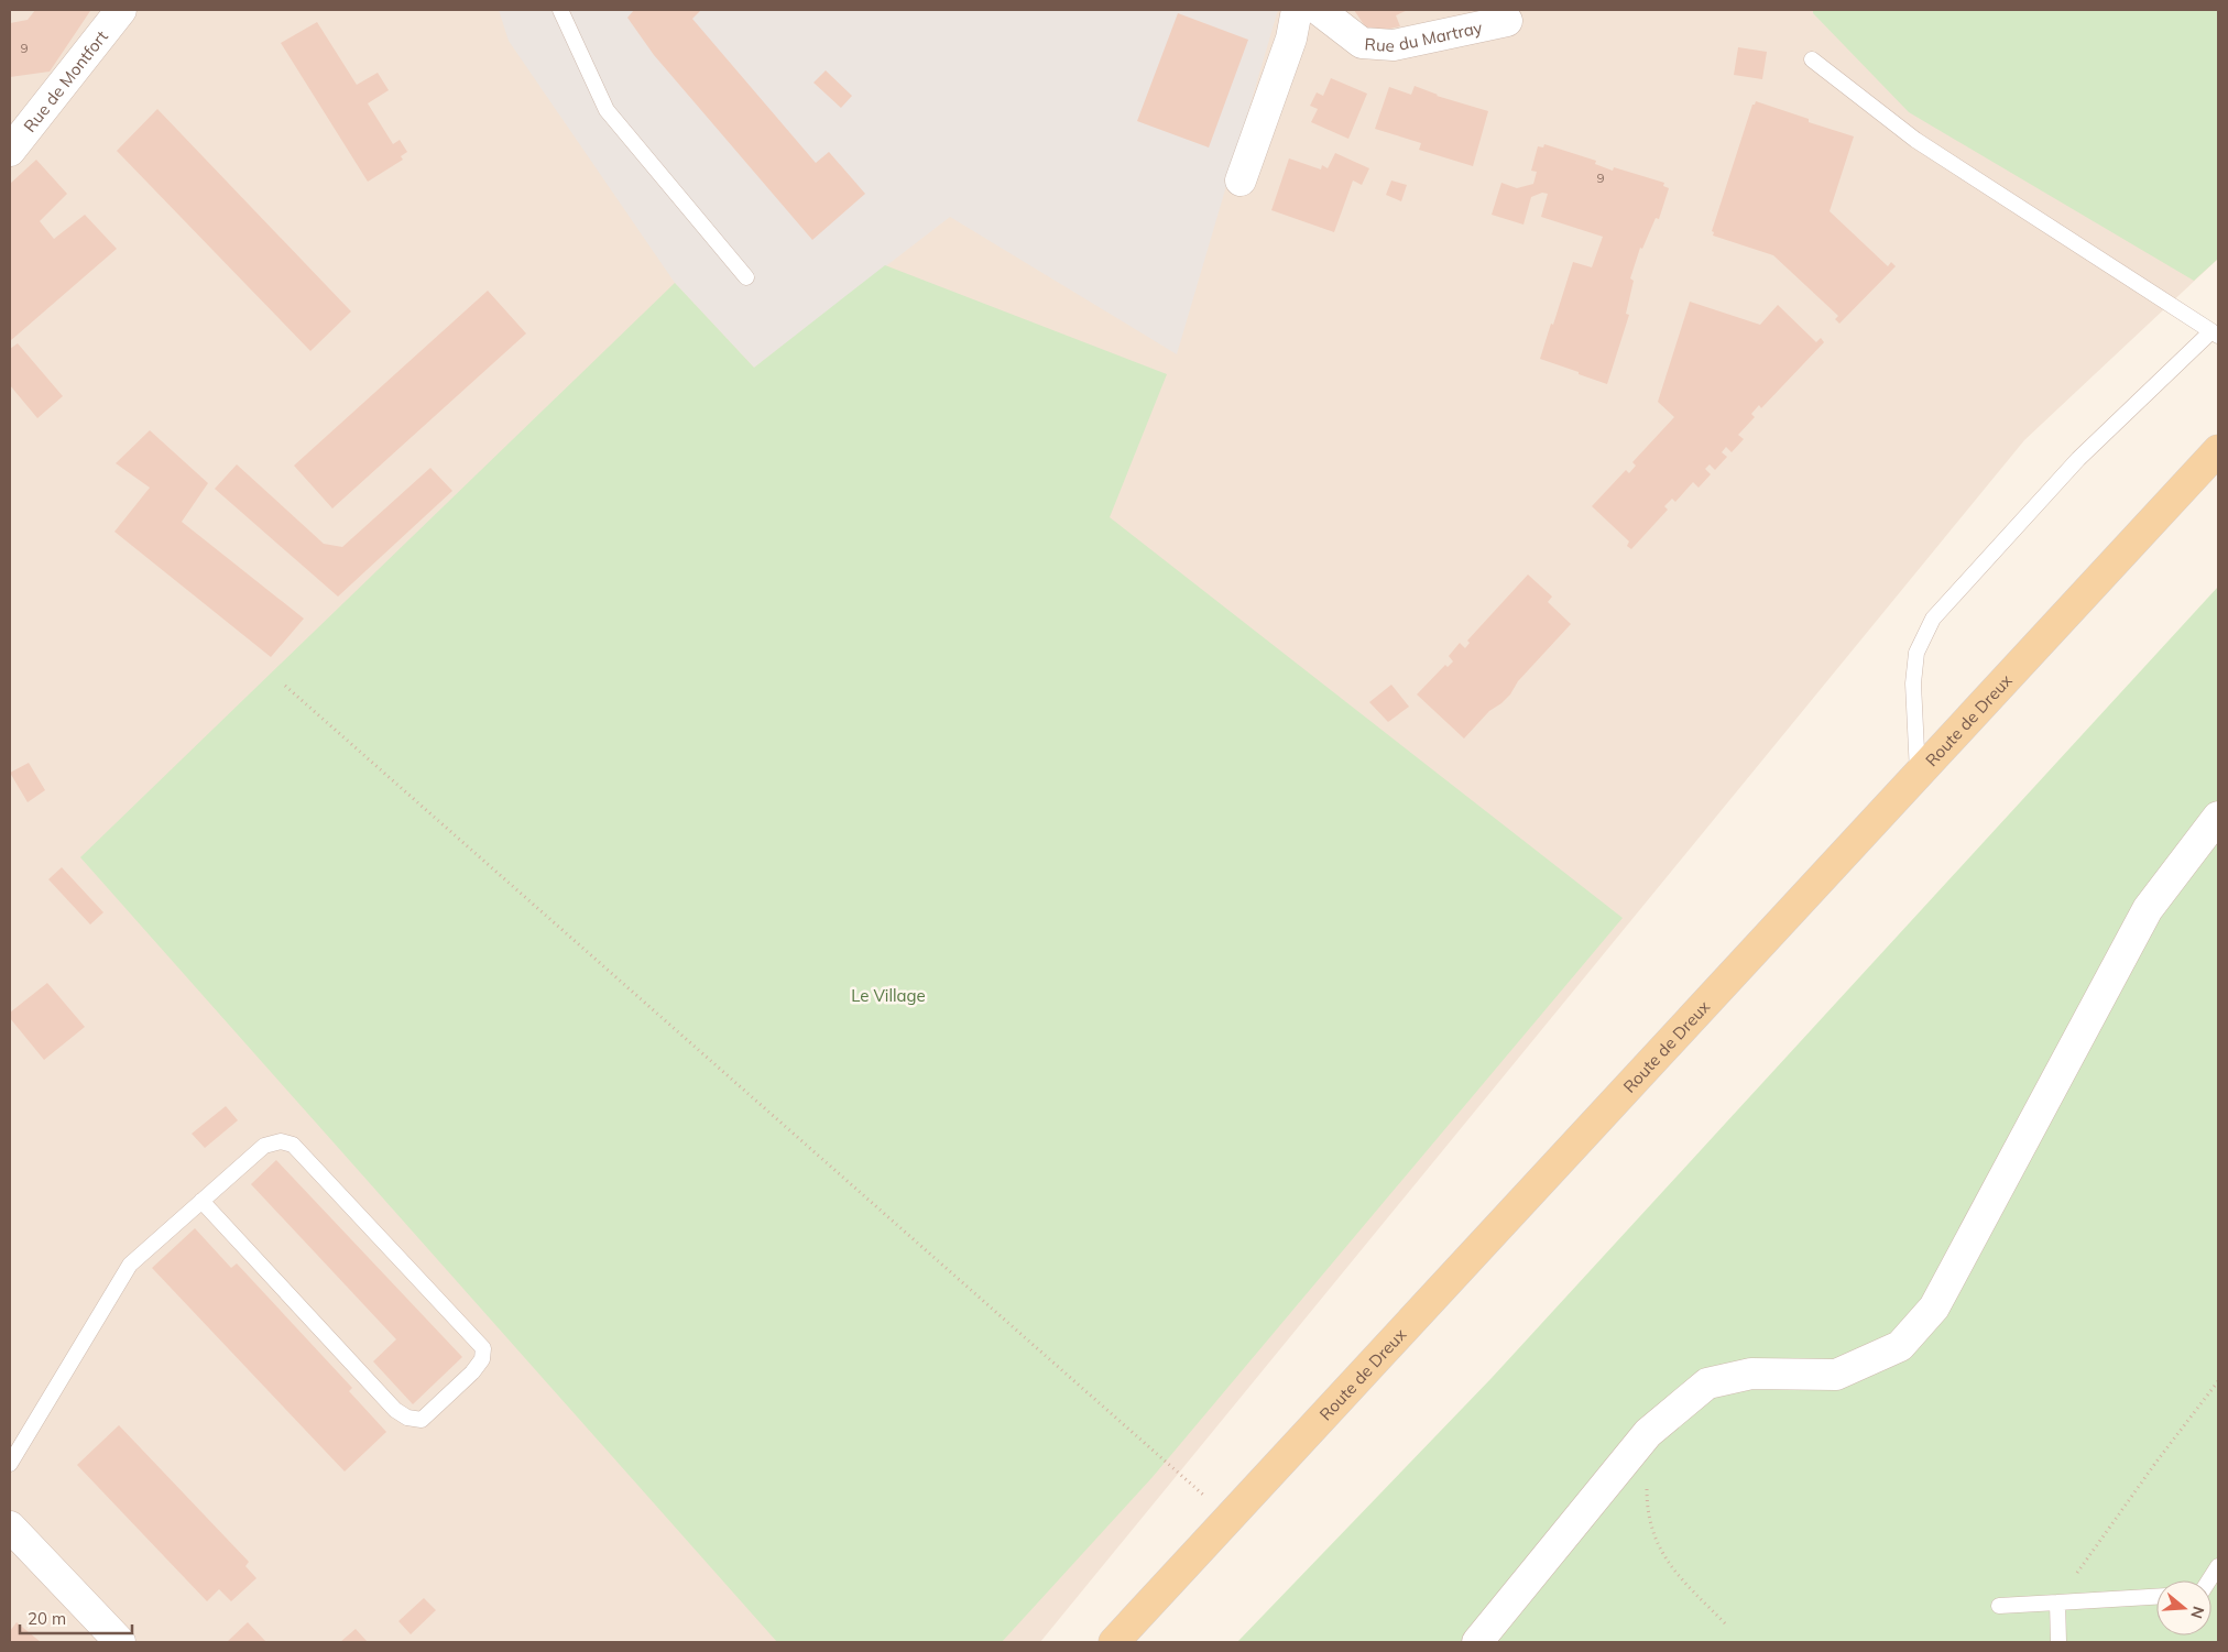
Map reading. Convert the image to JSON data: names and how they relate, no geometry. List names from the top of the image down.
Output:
{
  "streets": {
    "main road": ["Route de Dreux"],
    "street": ["Rue du Martray", "Rue de Montfort"]
  },
  "parks": ["Le Village"],
  "house_numbers": ["9", "9"],
  "scale_bar": "20 m",
  "north": "right"
}
